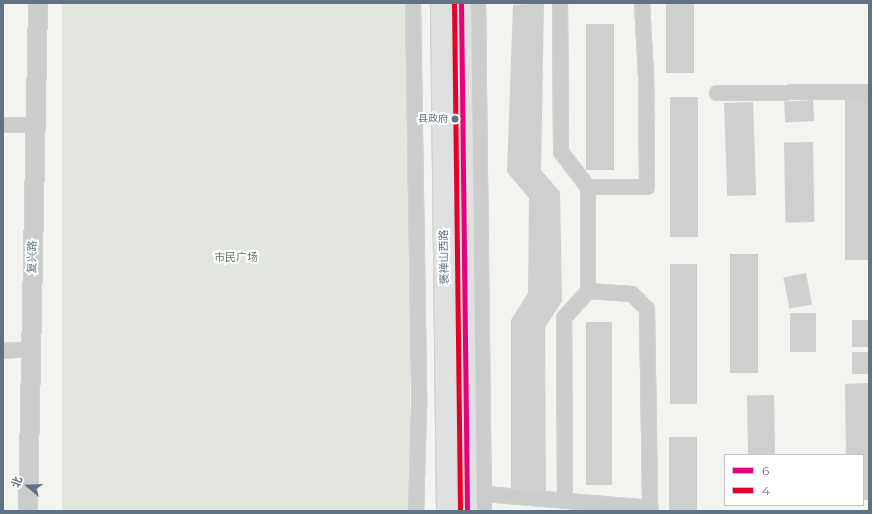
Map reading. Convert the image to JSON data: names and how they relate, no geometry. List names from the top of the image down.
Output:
{
  "streets": {
    "main road": ["褒禅山西路"],
    "street": ["复兴路"]
  },
  "parks": ["市民广场"],
  "places": ["县政府"],
  "lines": ["transit line 6", "transit line 4"],
  "legend": ["6", "4"],
  "north": "left"
}
